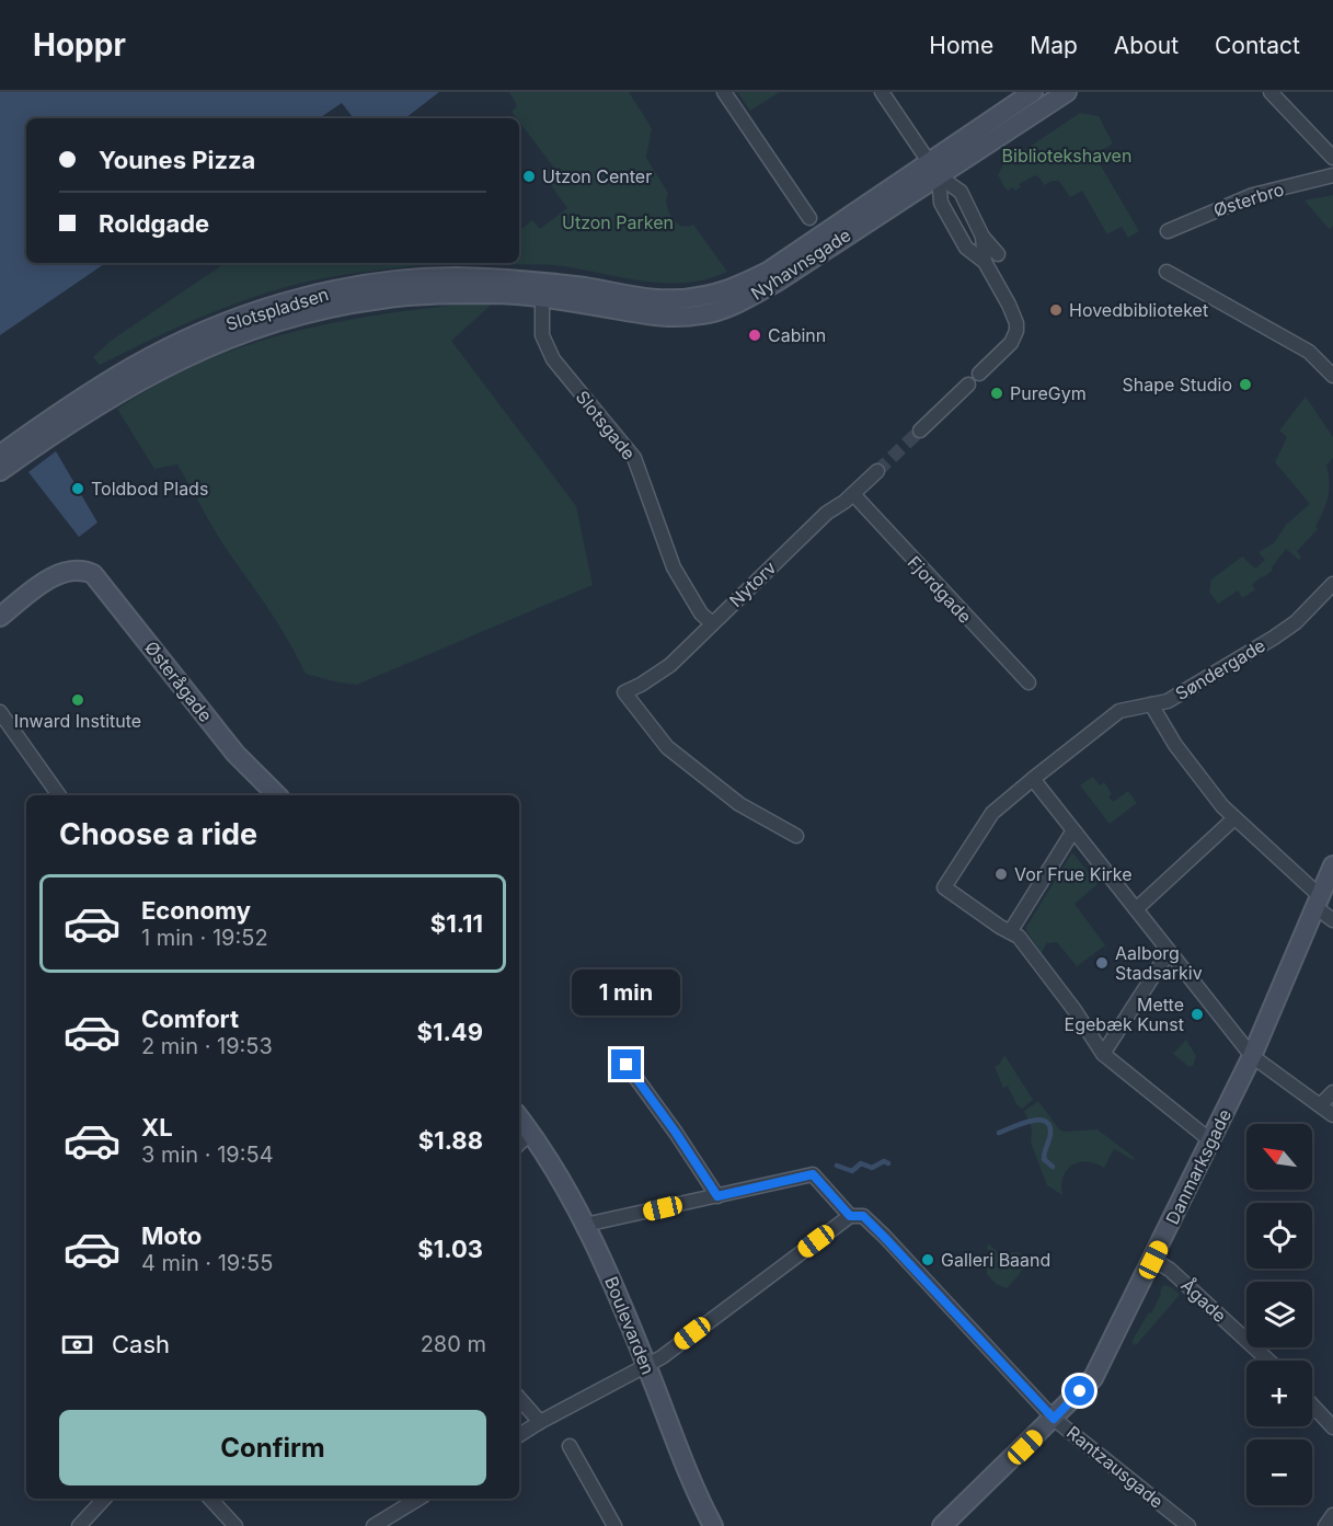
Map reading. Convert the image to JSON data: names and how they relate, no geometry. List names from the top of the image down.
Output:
{
  "streets": {
    "main road": [
      "Nyhavnsgade",
      "Slotspladsen",
      "Østerågade",
      "Danmarksgade",
      "Boulevarden"
    ],
    "street": [
      "Østerbro",
      "Slotsgade",
      "Nytorv",
      "Fjordgade",
      "Søndergade",
      "Ågade",
      "Rantzausgade"
    ]
  },
  "crossings": [
    ["Nyhavnsgade", "Slotspladsen"],
    ["Nyhavnsgade", "Slotsgade"],
    ["Slotsgade", "Nytorv"],
    ["Nytorv", "Fjordgade"],
    ["Danmarksgade", "Ågade"],
    ["Danmarksgade", "Rantzausgade"]
  ],
  "parks": ["Bibliotekshaven", "Utzon Parken"],
  "places": [
    "Utzon Center",
    "Hovedbiblioteket",
    "Cabinn",
    "Shape Studio",
    "PureGym",
    "Toldbod Plads",
    "Inward Institute",
    "Vor Frue Kirke",
    "Aalborg Stadsarkiv",
    "Mette Egebæk Kunst",
    "Galleri Baand"
  ],
  "north": "top left",
  "page": {
    "header": "Hoppr",
    "nav": [
      "Home",
      "Map",
      "About",
      "Contact"
    ],
    "banner": ["Younes Pizza", "Roldgade"],
    "heading": "Choose a ride",
    "list": [
      {
        "name": "Economy",
        "note": "1 min · 19:52",
        "value": "$1.11"
      },
      {
        "name": "Comfort",
        "note": "2 min · 19:53",
        "value": "$1.49"
      },
      {
        "name": "XL",
        "note": "3 min · 19:54",
        "value": "$1.88"
      },
      {
        "name": "Moto",
        "note": "4 min · 19:55",
        "value": "$1.03"
      }
    ],
    "bubble": "1 min",
    "map_buttons": ["+", "−"],
    "pay": ["Cash", "280 m"],
    "buttons": "Confirm"
  }
}
